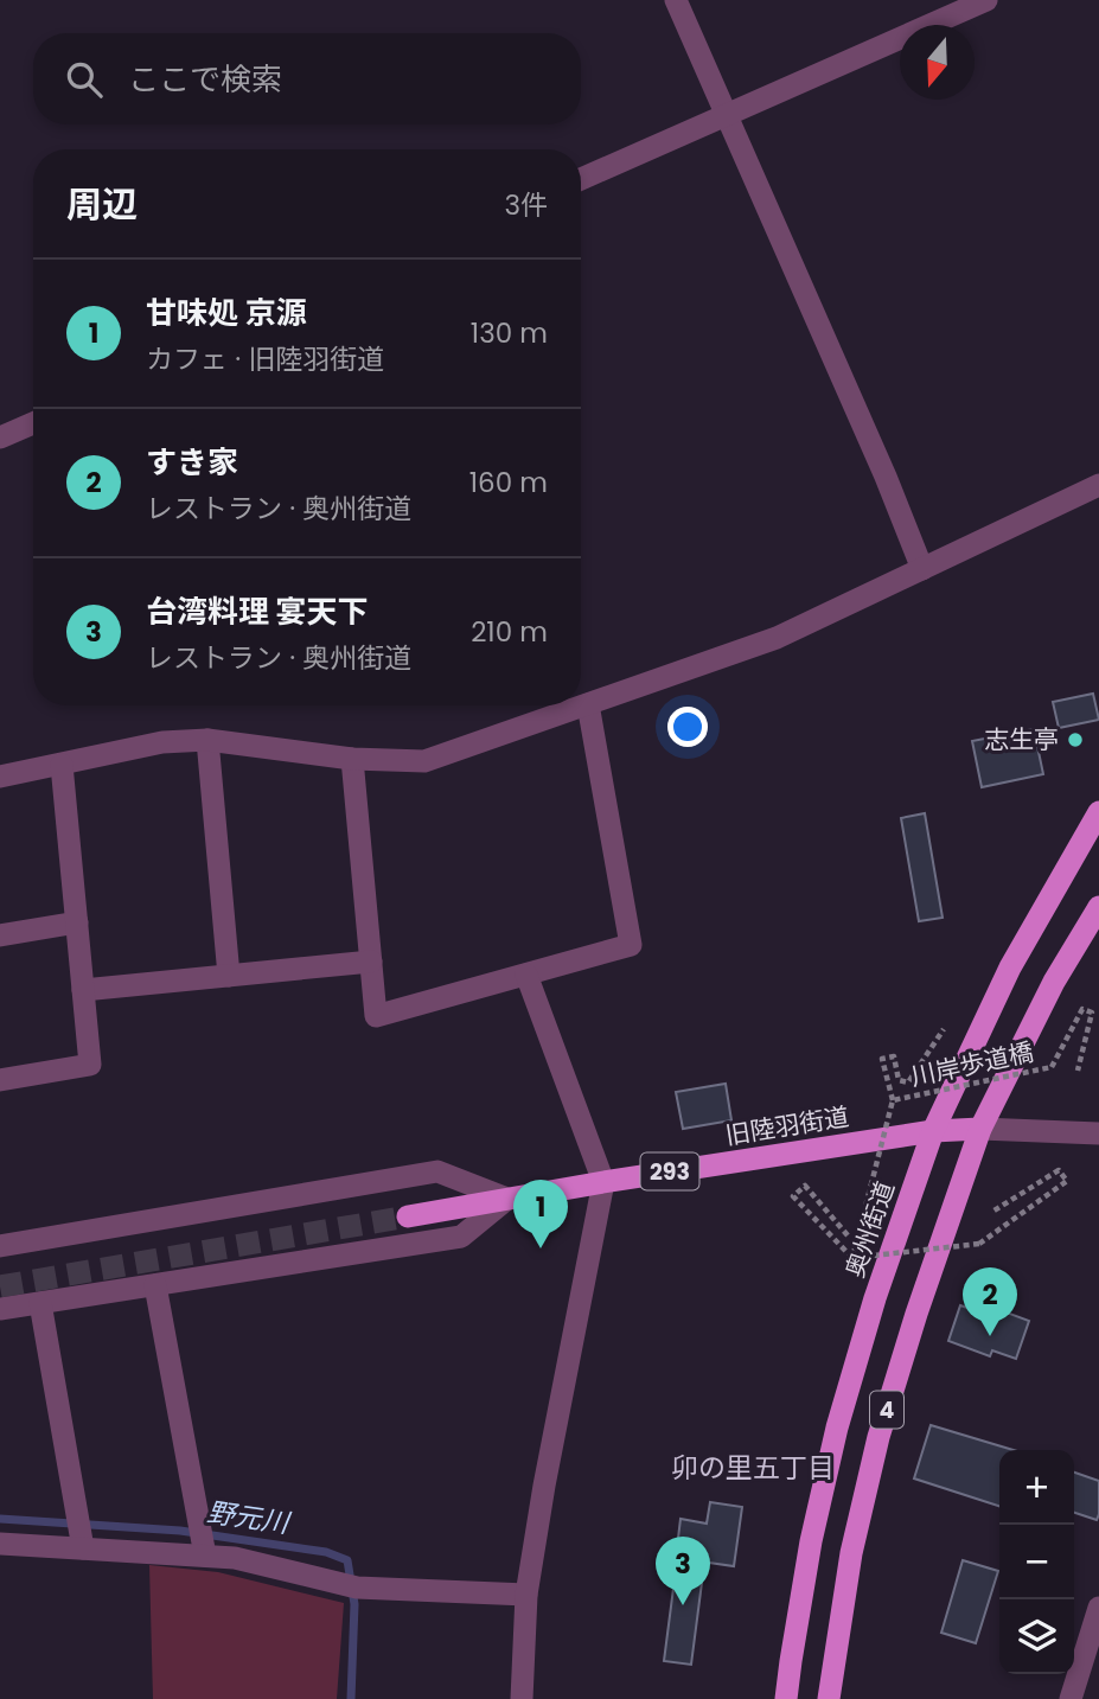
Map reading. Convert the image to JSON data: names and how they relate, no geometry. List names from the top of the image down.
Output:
{
  "streets": {
    "highway": [
      "旧陸羽街道",
      "293",
      "奥州街道",
      "4"
    ],
    "path": ["川岸歩道橋"]
  },
  "crossings": [
    ["旧陸羽街道", "奥州街道"],
    ["旧陸羽街道", "4"]
  ],
  "districts": ["卯の里五丁目"],
  "water": ["野元川"],
  "places": ["志生亭"],
  "north": "bottom",
  "page": {
    "search": "ここで検索",
    "heading": ["周辺", "3件"],
    "list": [
      {
        "mark": "1",
        "name": "甘味処 京源",
        "note": "カフェ · 旧陸羽街道",
        "value": "130 m"
      },
      {
        "mark": "2",
        "name": "すき家",
        "note": "レストラン · 奥州街道",
        "value": "160 m"
      },
      {
        "mark": "3",
        "name": "台湾料理 宴天下",
        "note": "レストラン · 奥州街道",
        "value": "210 m"
      }
    ],
    "pins": ["1", "2", "3"],
    "map_buttons": ["+", "−"]
  }
}
